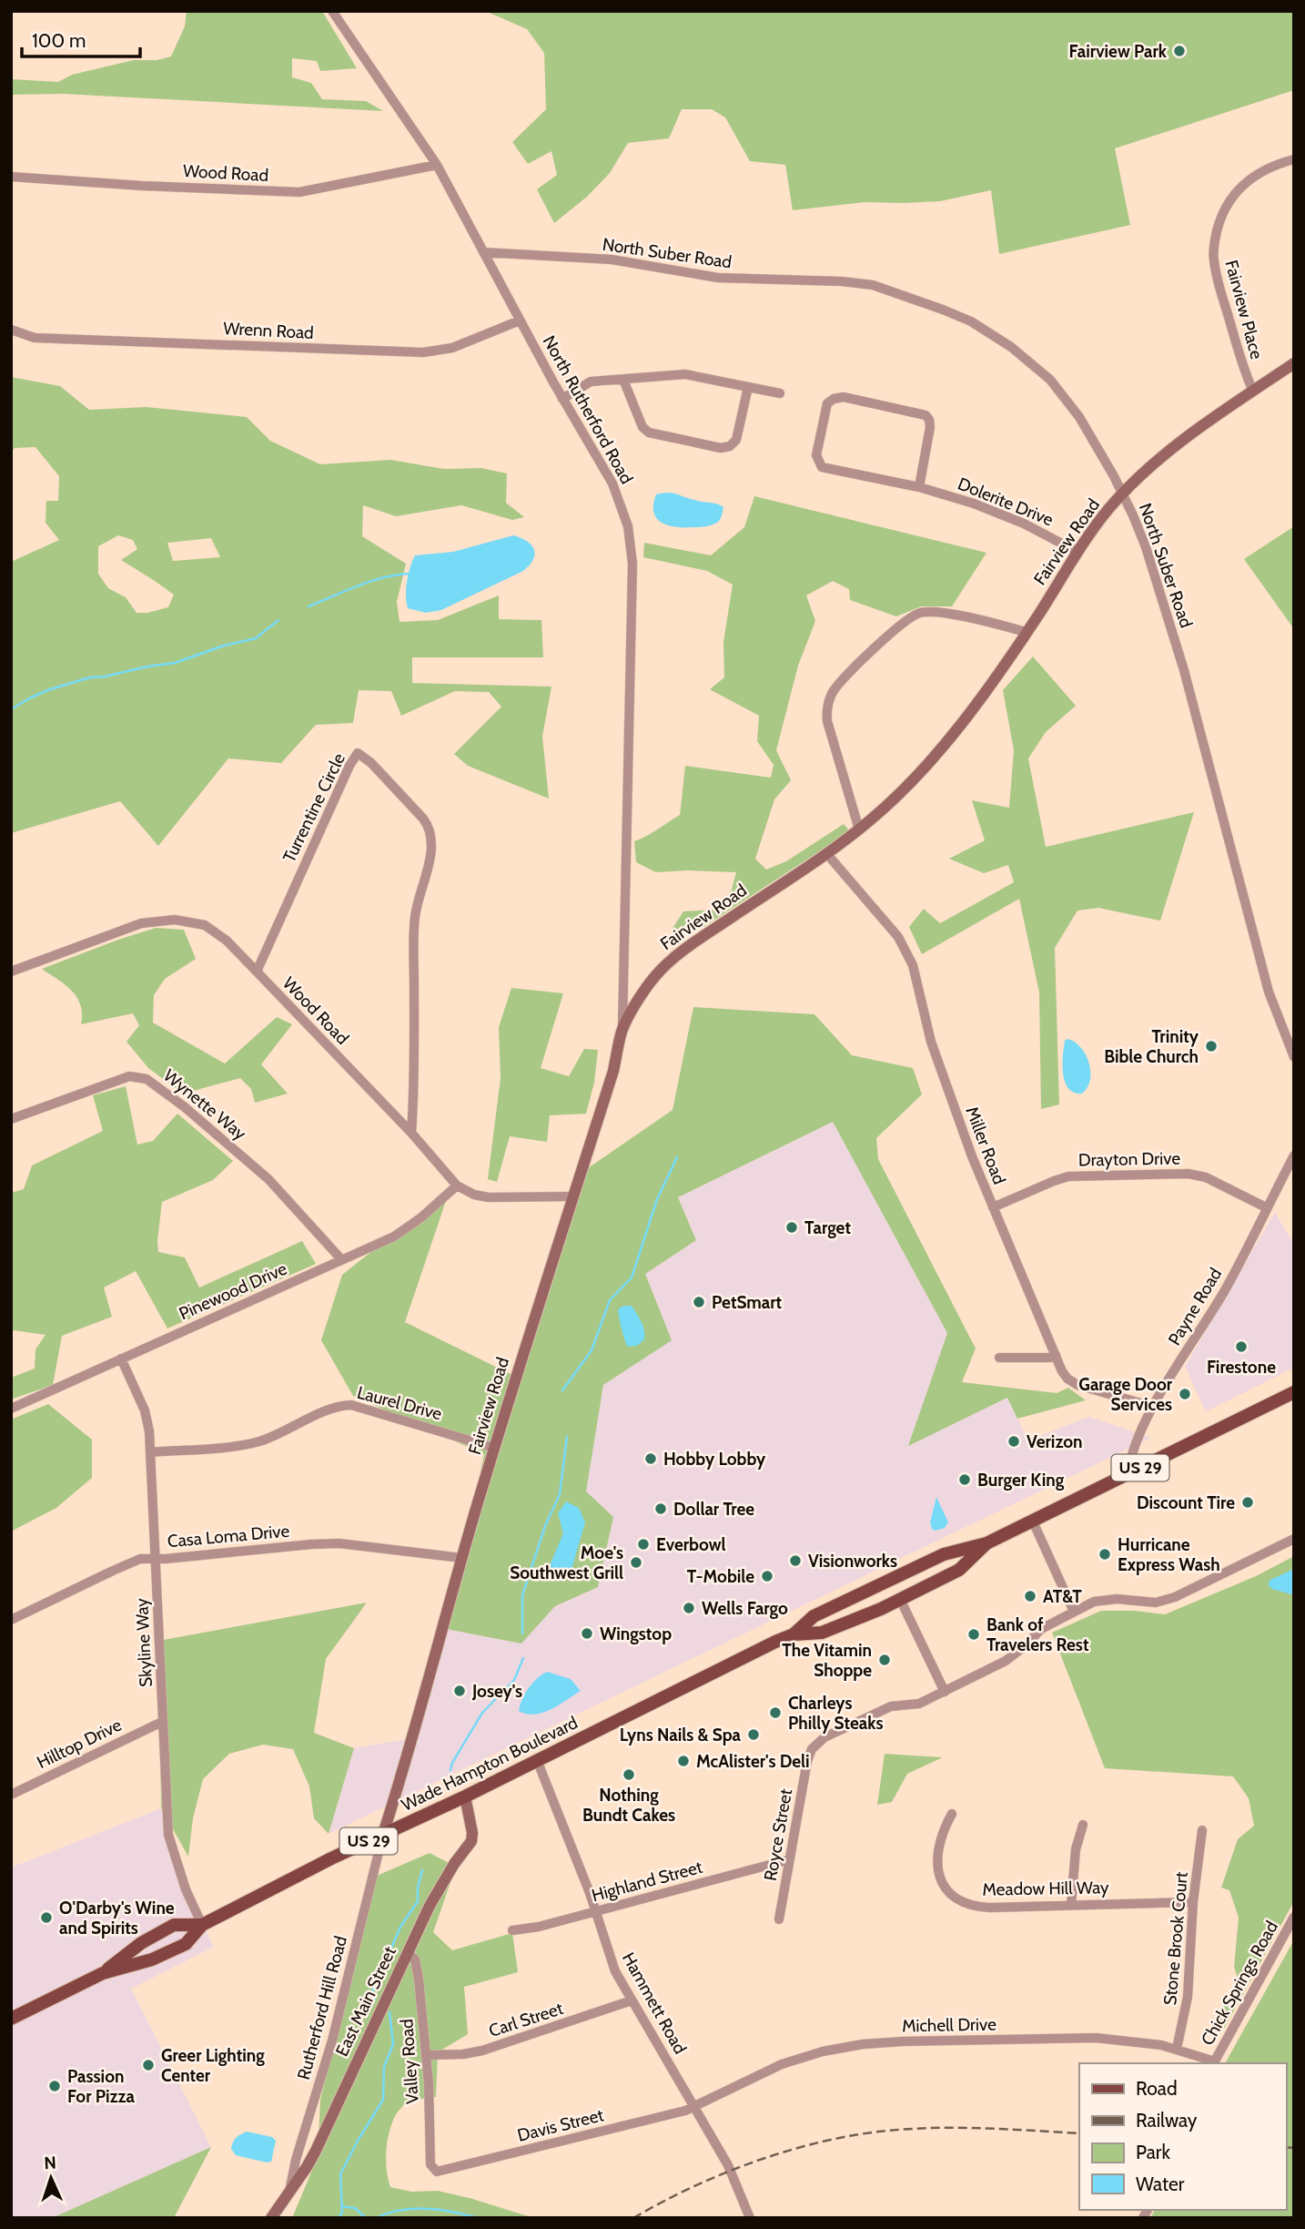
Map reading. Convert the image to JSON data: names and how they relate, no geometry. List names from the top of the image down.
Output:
{
  "streets": {
    "main road": ["US 29", "Wade Hampton Boulevard"],
    "street": [
      "Wood Road",
      "North Suber Road",
      "Fairview Place",
      "Wrenn Road",
      "North Rutherford Road",
      "Dolerite Drive",
      "Fairview Road",
      "Turrentine Circle",
      "Wynette Way",
      "Miller Road",
      "Drayton Drive",
      "Pinewood Drive",
      "Payne Road",
      "Laurel Drive",
      "Casa Loma Drive",
      "Skyline Way",
      "Hilltop Drive",
      "Royce Street",
      "Highland Street",
      "Meadow Hill Way",
      "Stone Brook Court",
      "Chick Springs Road",
      "East Main Street",
      "Hammett Road",
      "Rutherford Hill Road",
      "Carl Street",
      "Michell Drive",
      "Valley Road",
      "Davis Street"
    ]
  },
  "crossings": [
    ["Wood Road", "North Rutherford Road"],
    ["Wood Road", "Fairview Road"],
    ["Wood Road", "Turrentine Circle"],
    ["Wood Road", "Pinewood Drive"],
    ["North Suber Road", "North Rutherford Road"],
    ["North Suber Road", "Fairview Road"],
    ["Fairview Place", "Fairview Road"],
    ["Wrenn Road", "North Rutherford Road"],
    ["North Rutherford Road", "Fairview Road"],
    ["Dolerite Drive", "Fairview Road"],
    ["Fairview Road", "Miller Road"],
    ["Fairview Road", "Laurel Drive"],
    ["Fairview Road", "Casa Loma Drive"],
    ["Fairview Road", "Wade Hampton Boulevard"],
    ["Fairview Road", "Rutherford Hill Road"],
    ["Wynette Way", "Pinewood Drive"],
    ["Miller Road", "Drayton Drive"],
    ["Miller Road", "Payne Road"],
    ["Drayton Drive", "Payne Road"],
    ["Pinewood Drive", "Skyline Way"],
    ["Payne Road", "Wade Hampton Boulevard"],
    ["Laurel Drive", "Skyline Way"],
    ["Casa Loma Drive", "Skyline Way"],
    ["Skyline Way", "Hilltop Drive"],
    ["Skyline Way", "Wade Hampton Boulevard"],
    ["Wade Hampton Boulevard", "East Main Street"],
    ["Wade Hampton Boulevard", "Hammett Road"],
    ["Wade Hampton Boulevard", "Rutherford Hill Road"],
    ["Royce Street", "Highland Street"],
    ["Highland Street", "Hammett Road"],
    ["Meadow Hill Way", "Stone Brook Court"],
    ["Stone Brook Court", "Michell Drive"],
    ["Chick Springs Road", "Michell Drive"],
    ["East Main Street", "Rutherford Hill Road"],
    ["East Main Street", "Valley Road"],
    ["Hammett Road", "Carl Street"],
    ["Hammett Road", "Michell Drive"],
    ["Hammett Road", "Davis Street"],
    ["Carl Street", "Valley Road"],
    ["Michell Drive", "Davis Street"],
    ["Valley Road", "Davis Street"]
  ],
  "places": [
    "Fairview Park",
    "Trinity Bible Church",
    "Target",
    "PetSmart",
    "Firestone",
    "Garage Door Services",
    "Verizon",
    "Hobby Lobby",
    "Burger King",
    "Discount Tire",
    "Dollar Tree",
    "Everbowl",
    "Hurricane Express Wash",
    "Visionworks",
    "Moe's Southwest Grill",
    "T-Mobile",
    "AT&T",
    "Wells Fargo",
    "Wingstop",
    "Bank of Travelers Rest",
    "The Vitamin Shoppe",
    "Josey's",
    "Charleys Philly Steaks",
    "Lyns Nails & Spa",
    "McAlister's Deli",
    "Nothing Bundt Cakes",
    "O'Darby's Wine and Spirits",
    "Greer Lighting Center",
    "Passion For Pizza"
  ],
  "legend": [
    "Road",
    "Railway",
    "Park",
    "Water"
  ],
  "scale_bar": "100 m",
  "north": "top"
}
